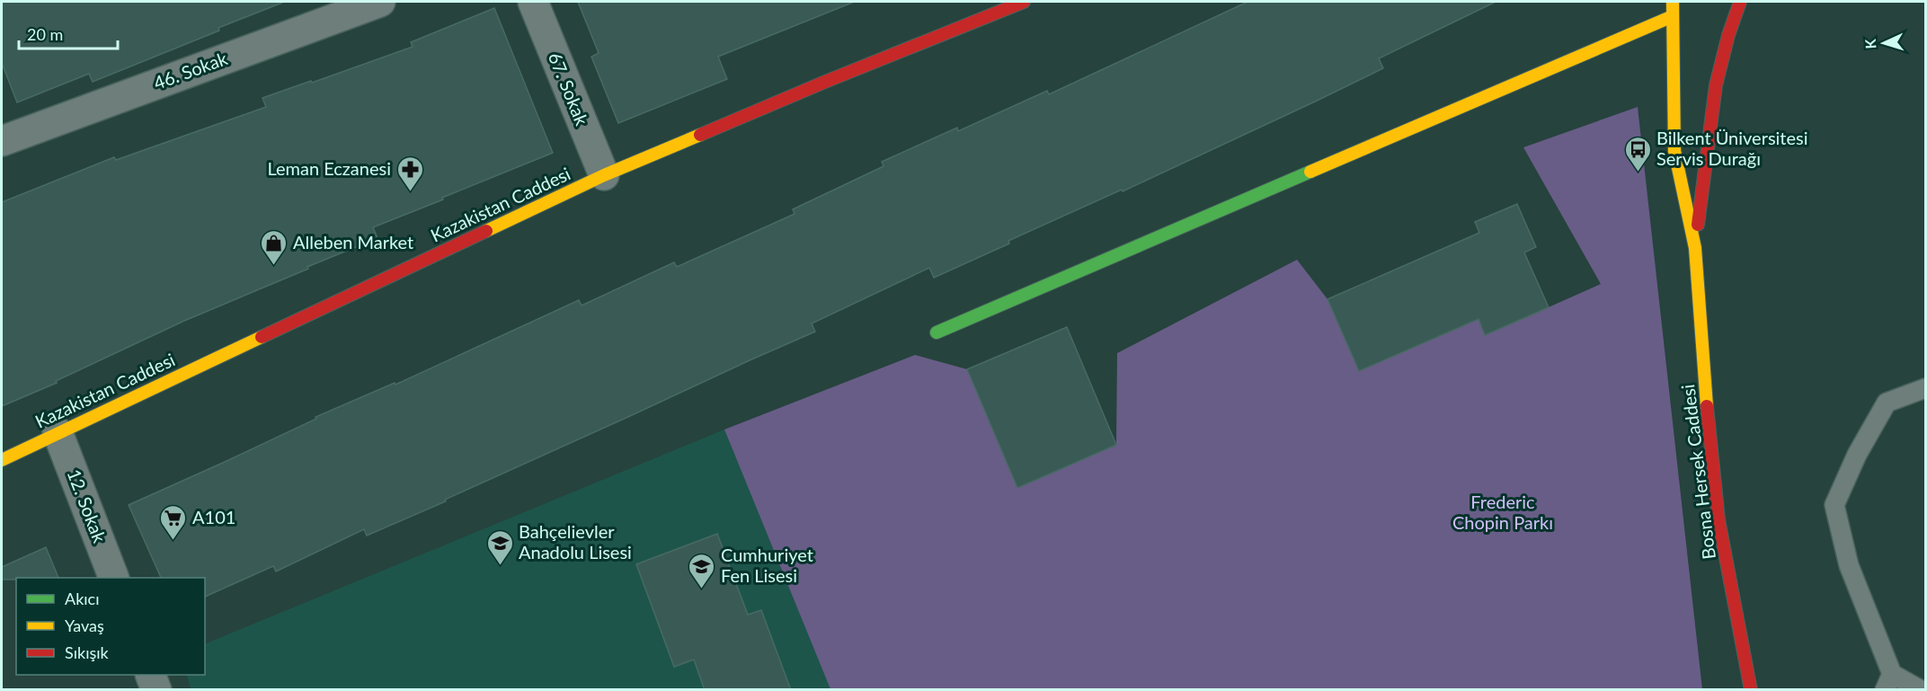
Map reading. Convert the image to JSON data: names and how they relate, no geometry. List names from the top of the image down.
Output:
{
  "streets": {
    "main road": ["Kazakistan Caddesi", "Bosna Hersek Caddesi"],
    "street": ["46. Sokak", "67. Sokak", "12. Sokak"]
  },
  "crossings": [
    ["67. Sokak", "Kazakistan Caddesi"],
    ["Kazakistan Caddesi", "12. Sokak"]
  ],
  "parks": ["Frederic Chopin Parkı"],
  "places": {
    "bus stop": ["Bilkent Üniversitesi Servis Durağı"],
    "pharmacy": ["Leman Eczanesi"],
    "shop": ["Alleben Market"],
    "supermarket": ["A101"],
    "school or university": ["Bahçelievler Anadolu Lisesi", "Cumhuriyet Fen Lisesi"]
  },
  "legend": ["Akıcı", "Yavaş", "Sıkışık"],
  "scale_bar": "20 m",
  "north": "left"
}
